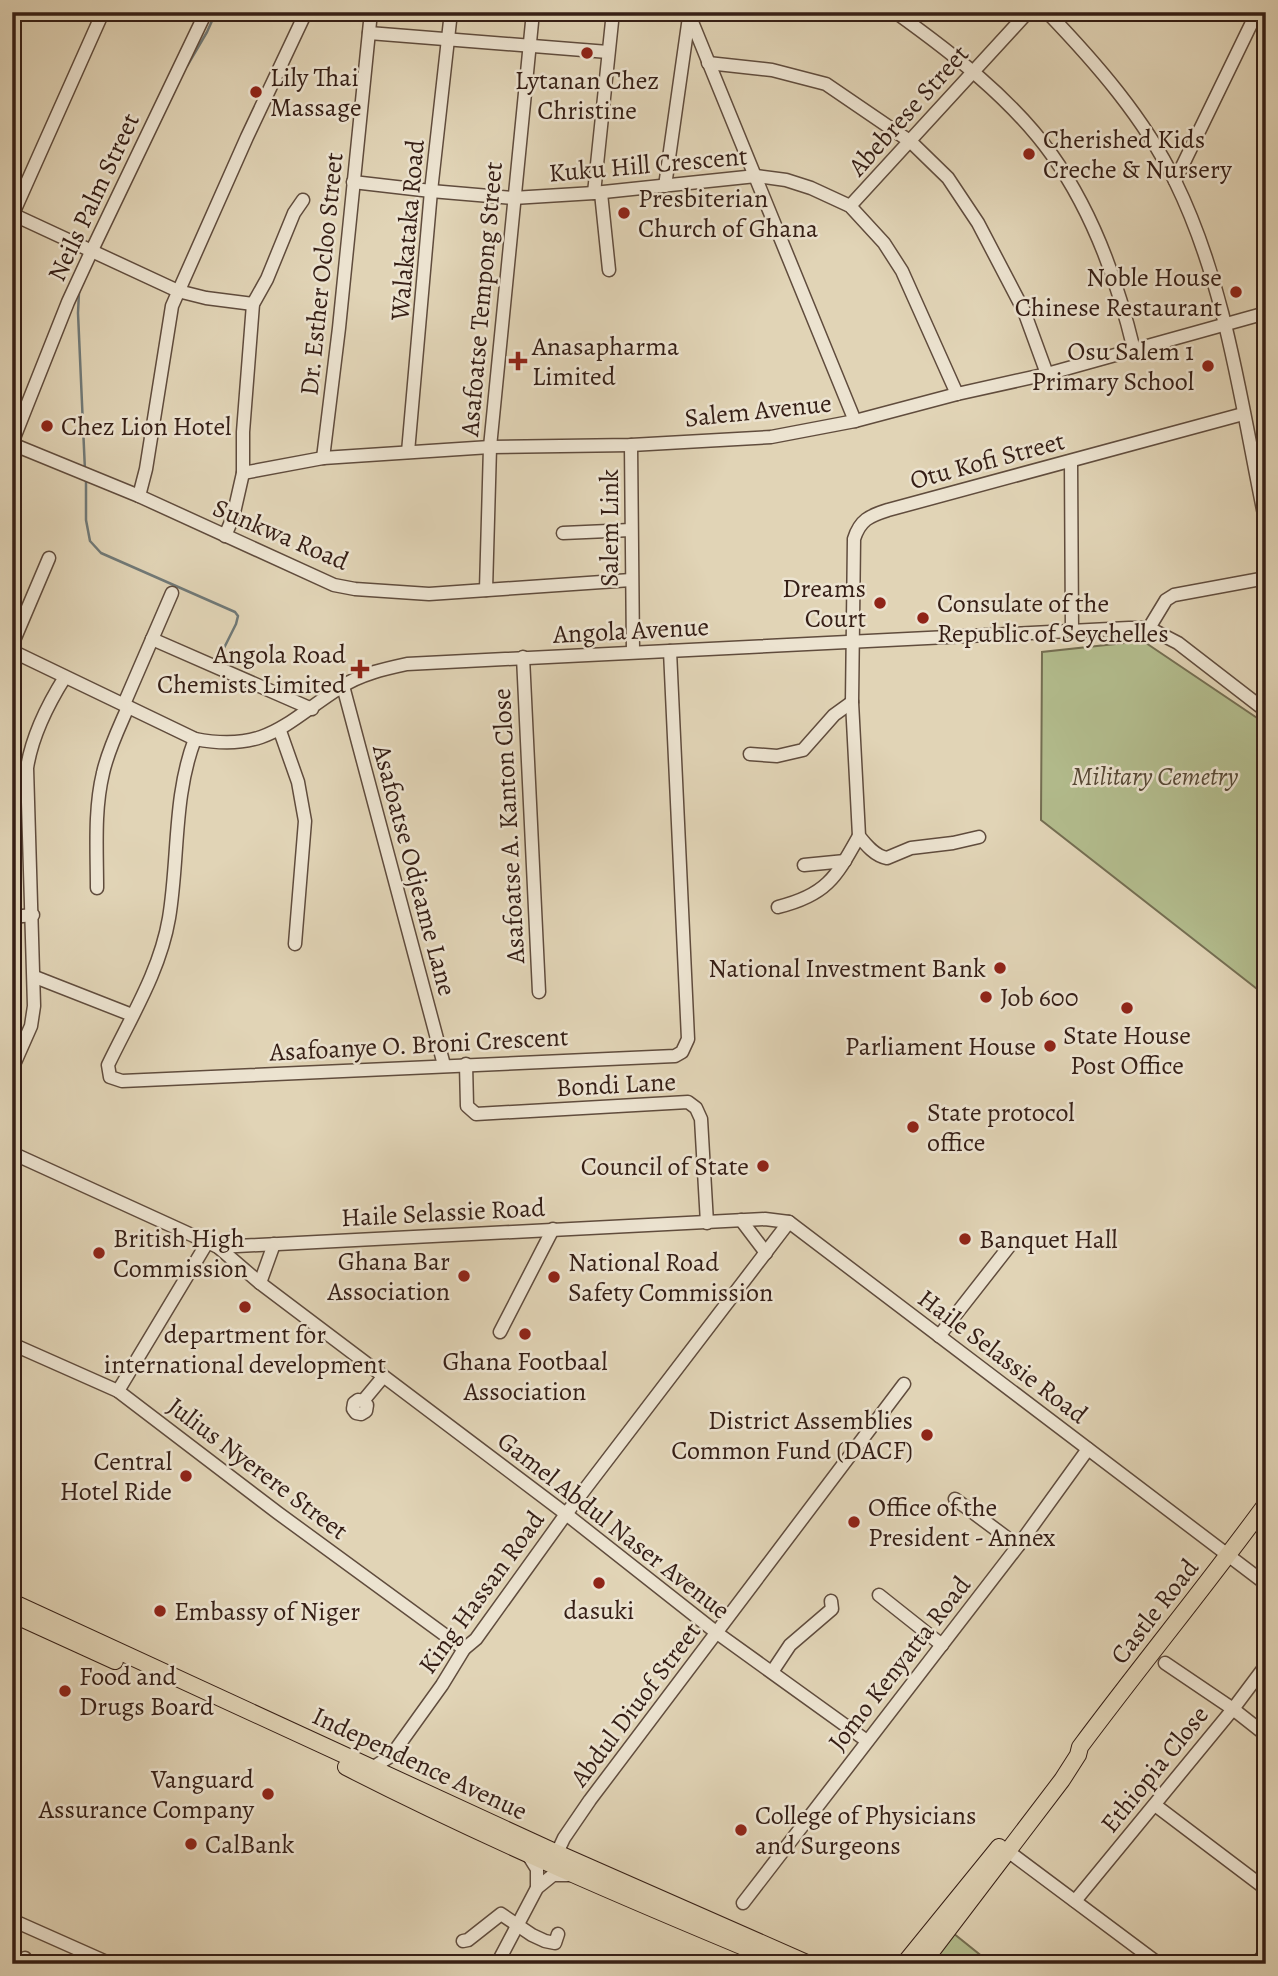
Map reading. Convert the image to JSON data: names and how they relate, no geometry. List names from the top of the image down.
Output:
{
  "streets": {
    "main road": ["Castle Road", "Independence Avenue"],
    "street": [
      "Abebrese Street",
      "Kuku Hill Crescent",
      "Neils Palm Street",
      "Walakataka Road",
      "Dr. Esther Ocloo Street",
      "Asafoatse Tempong Street",
      "Salem Avenue",
      "Otu Kofi Street",
      "Salem Link",
      "Sunkwa Road",
      "Angola Avenue",
      "Asafoatse A. Kanton Close",
      "Asafoatse Odjeame Lane",
      "Asafoanye O. Broni Crescent",
      "Bondi Lane",
      "Haile Selassie Road",
      "Julius Nyerere Street",
      "Gamel Abdul Naser Avenue",
      "King Hassan Road",
      "Jomo Kenyatta Road",
      "Abdul Diuof Street",
      "Ethiopia Close"
    ]
  },
  "crossings": [
    ["Abebrese Street", "Kuku Hill Crescent"],
    ["Kuku Hill Crescent", "Walakataka Road"],
    ["Kuku Hill Crescent", "Dr. Esther Ocloo Street"],
    ["Kuku Hill Crescent", "Asafoatse Tempong Street"],
    ["Kuku Hill Crescent", "Salem Avenue"],
    ["Neils Palm Street", "Sunkwa Road"],
    ["Walakataka Road", "Salem Avenue"],
    ["Dr. Esther Ocloo Street", "Salem Avenue"],
    ["Asafoatse Tempong Street", "Salem Avenue"],
    ["Asafoatse Tempong Street", "Sunkwa Road"],
    ["Salem Avenue", "Salem Link"],
    ["Otu Kofi Street", "Angola Avenue"],
    ["Salem Link", "Sunkwa Road"],
    ["Salem Link", "Angola Avenue"],
    ["Angola Avenue", "Asafoatse A. Kanton Close"],
    ["Angola Avenue", "Asafoatse Odjeame Lane"],
    ["Angola Avenue", "Asafoanye O. Broni Crescent"],
    ["Asafoatse Odjeame Lane", "Asafoanye O. Broni Crescent"],
    ["Asafoanye O. Broni Crescent", "Bondi Lane"],
    ["Bondi Lane", "Haile Selassie Road"],
    ["Haile Selassie Road", "Gamel Abdul Naser Avenue"],
    ["Haile Selassie Road", "King Hassan Road"],
    ["Haile Selassie Road", "Castle Road"],
    ["Haile Selassie Road", "Jomo Kenyatta Road"],
    ["Julius Nyerere Street", "King Hassan Road"],
    ["Gamel Abdul Naser Avenue", "King Hassan Road"],
    ["Gamel Abdul Naser Avenue", "Jomo Kenyatta Road"],
    ["Gamel Abdul Naser Avenue", "Abdul Diuof Street"],
    ["King Hassan Road", "Independence Avenue"],
    ["Abdul Diuof Street", "Independence Avenue"]
  ],
  "parks": ["Military Cemetry"],
  "places": {
    "other": [
      "Lytanan Chez Christine",
      "Lily Thai Massage",
      "Cherished Kids Creche & Nursery",
      "Presbiterian Church of Ghana",
      "Noble House Chinese Restaurant",
      "Osu Salem 1 Primary School",
      "Chez Lion Hotel",
      "Dreams Court",
      "Consulate of the Republic of Seychelles",
      "National Investment Bank",
      "Job 600",
      "State House Post Office",
      "Parliament House",
      "State protocol office",
      "Council of State",
      "Banquet Hall",
      "British High Commission",
      "Ghana Bar Association",
      "National Road Safety Commission",
      "department for international development",
      "Ghana Footbaal Association",
      "District Assemblies Common Fund (DACF)",
      "Central Hotel Ride",
      "Office of the President - Annex",
      "dasuki",
      "Embassy of Niger",
      "Food and Drugs Board",
      "Vanguard Assurance Company",
      "College of Physicians and Surgeons",
      "CalBank"
    ],
    "health": ["Anasapharma Limited", "Angola Road Chemists Limited"]
  }
}
